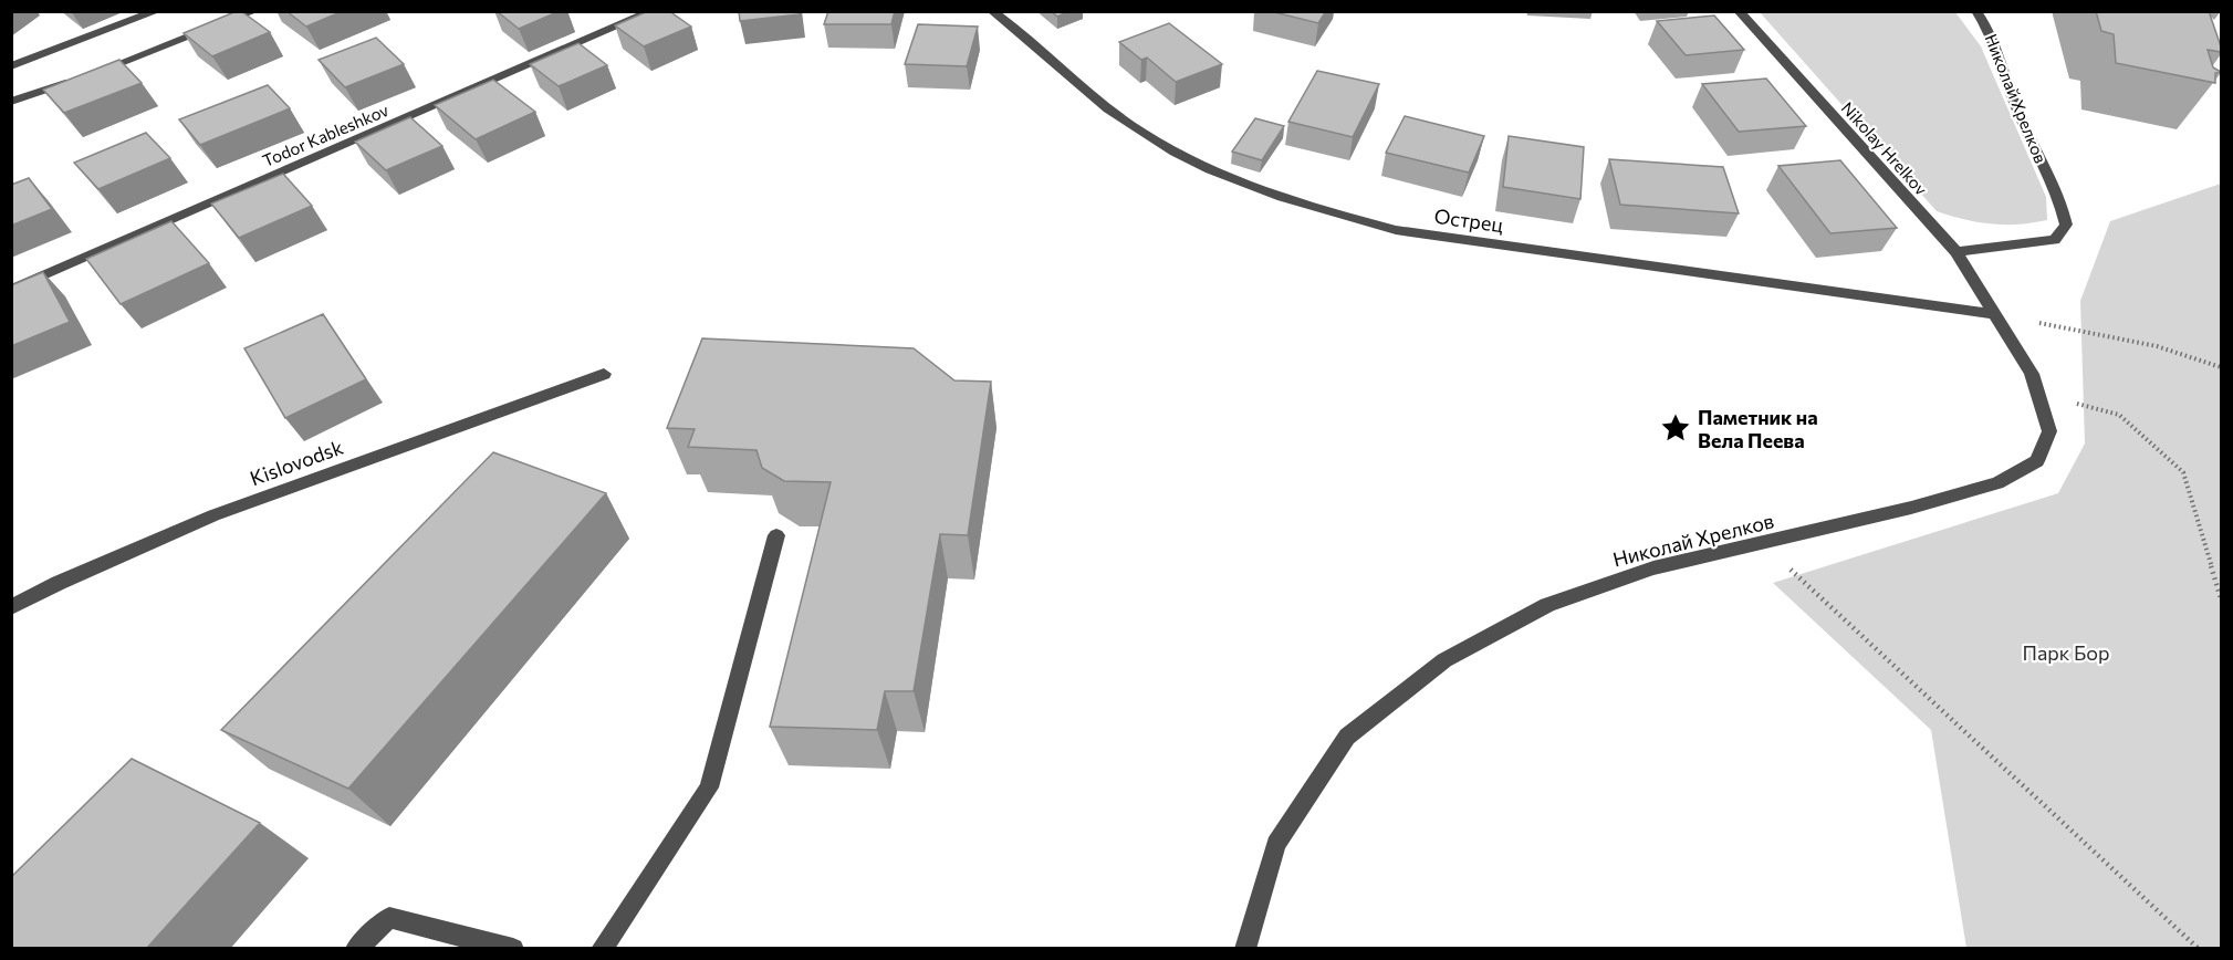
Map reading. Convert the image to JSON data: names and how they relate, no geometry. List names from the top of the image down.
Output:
{
  "streets": {
    "street": [
      "Николай Хрелков",
      "Todor Kableshkov",
      "Nikolay Hrelkov",
      "Острец",
      "Kislovodsk"
    ]
  },
  "crossings": [
    ["Николай Хрелков", "Nikolay Hrelkov"],
    ["Николай Хрелков", "Острец"],
    ["Nikolay Hrelkov", "Острец"]
  ],
  "parks": ["Парк Бор"],
  "places": {
    "place": ["Паметник на Вела Пеева"]
  }
}
